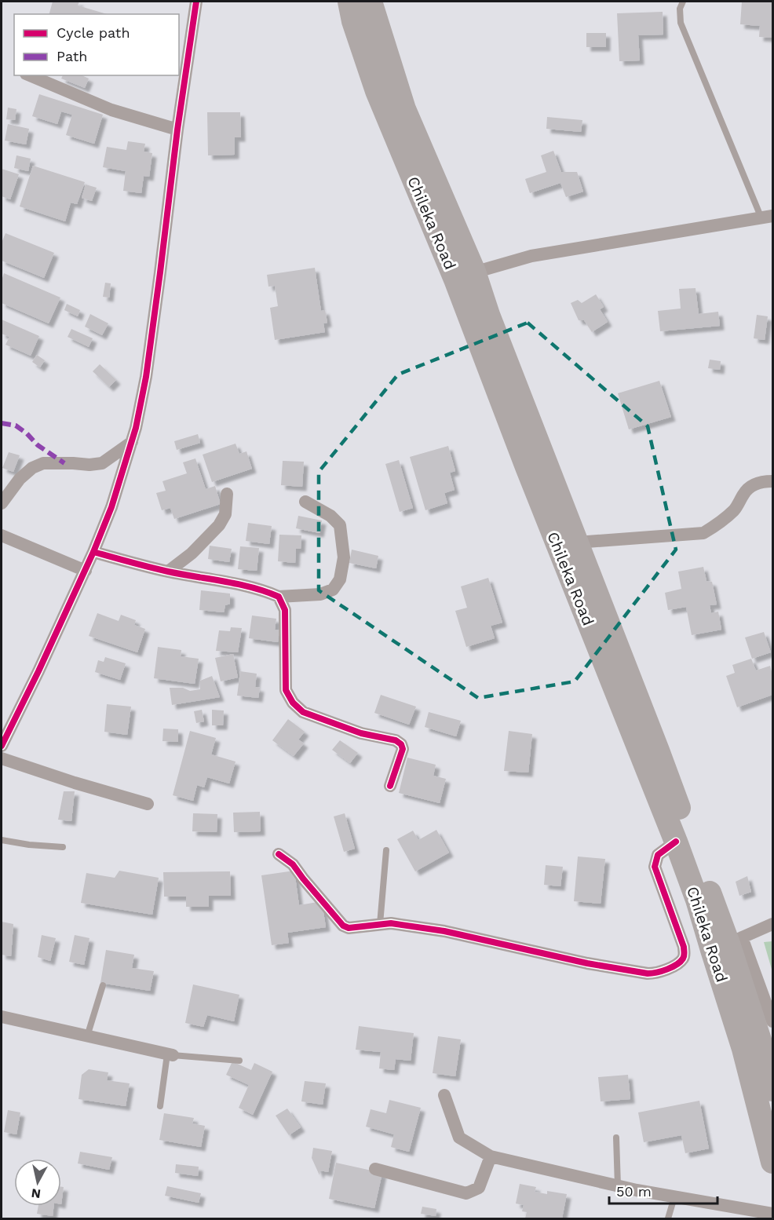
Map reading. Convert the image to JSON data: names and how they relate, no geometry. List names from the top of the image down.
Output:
{
  "streets": {
    "highway": ["Chileka Road"]
  },
  "legend": ["Cycle path", "Path"],
  "scale_bar": "50 m",
  "north": "bottom"
}
